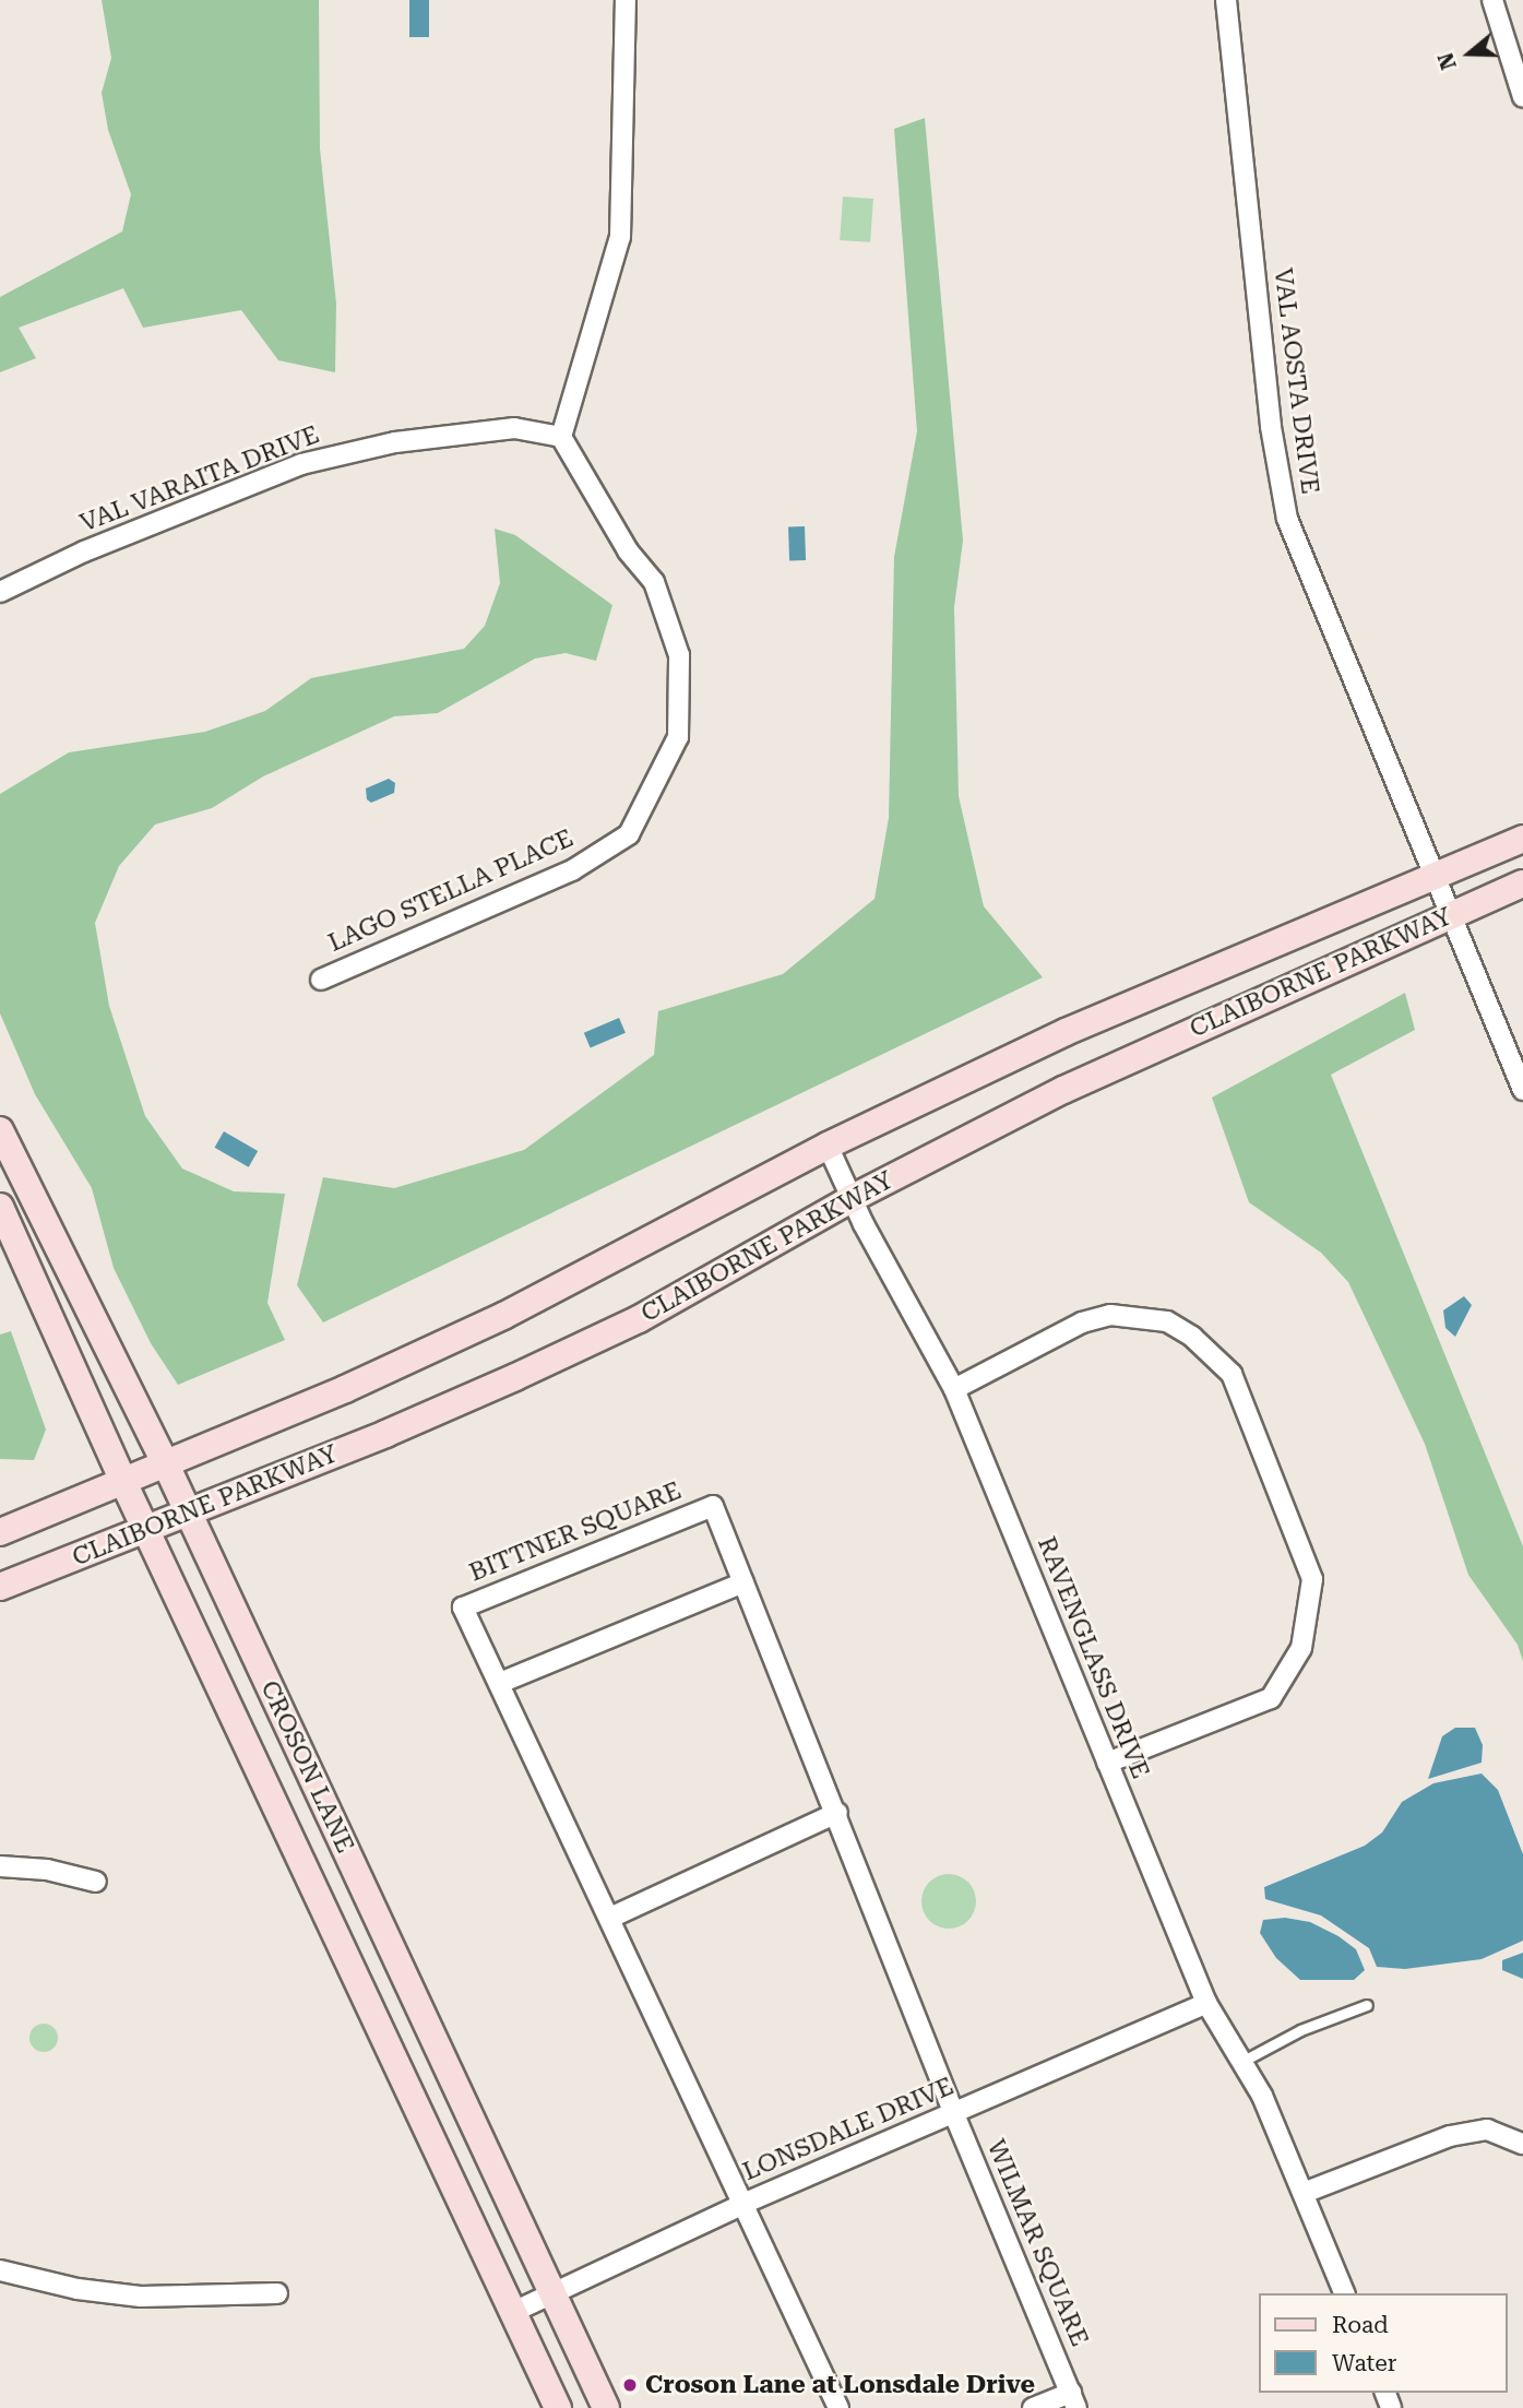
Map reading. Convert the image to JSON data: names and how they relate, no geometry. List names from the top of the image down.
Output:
{
  "streets": {
    "main road": ["CLAIBORNE PARKWAY", "CROSON LANE"],
    "street": [
      "VAL AOSTA DRIVE",
      "VAL VARAITA DRIVE",
      "LAGO STELLA PLACE",
      "BITTNER SQUARE",
      "RAVENGLASS DRIVE",
      "LONSDALE DRIVE",
      "WILMAR SQUARE"
    ]
  },
  "crossings": [
    ["VAL AOSTA DRIVE", "CLAIBORNE PARKWAY"],
    ["VAL VARAITA DRIVE", "LAGO STELLA PLACE"],
    ["CLAIBORNE PARKWAY", "RAVENGLASS DRIVE"],
    ["CLAIBORNE PARKWAY", "CROSON LANE"],
    ["BITTNER SQUARE", "LONSDALE DRIVE"],
    ["BITTNER SQUARE", "WILMAR SQUARE"],
    ["RAVENGLASS DRIVE", "LONSDALE DRIVE"],
    ["CROSON LANE", "LONSDALE DRIVE"],
    ["LONSDALE DRIVE", "WILMAR SQUARE"]
  ],
  "places": ["Croson Lane at Lonsdale Drive"],
  "legend": ["Road", "Water"],
  "north": "left"
}
